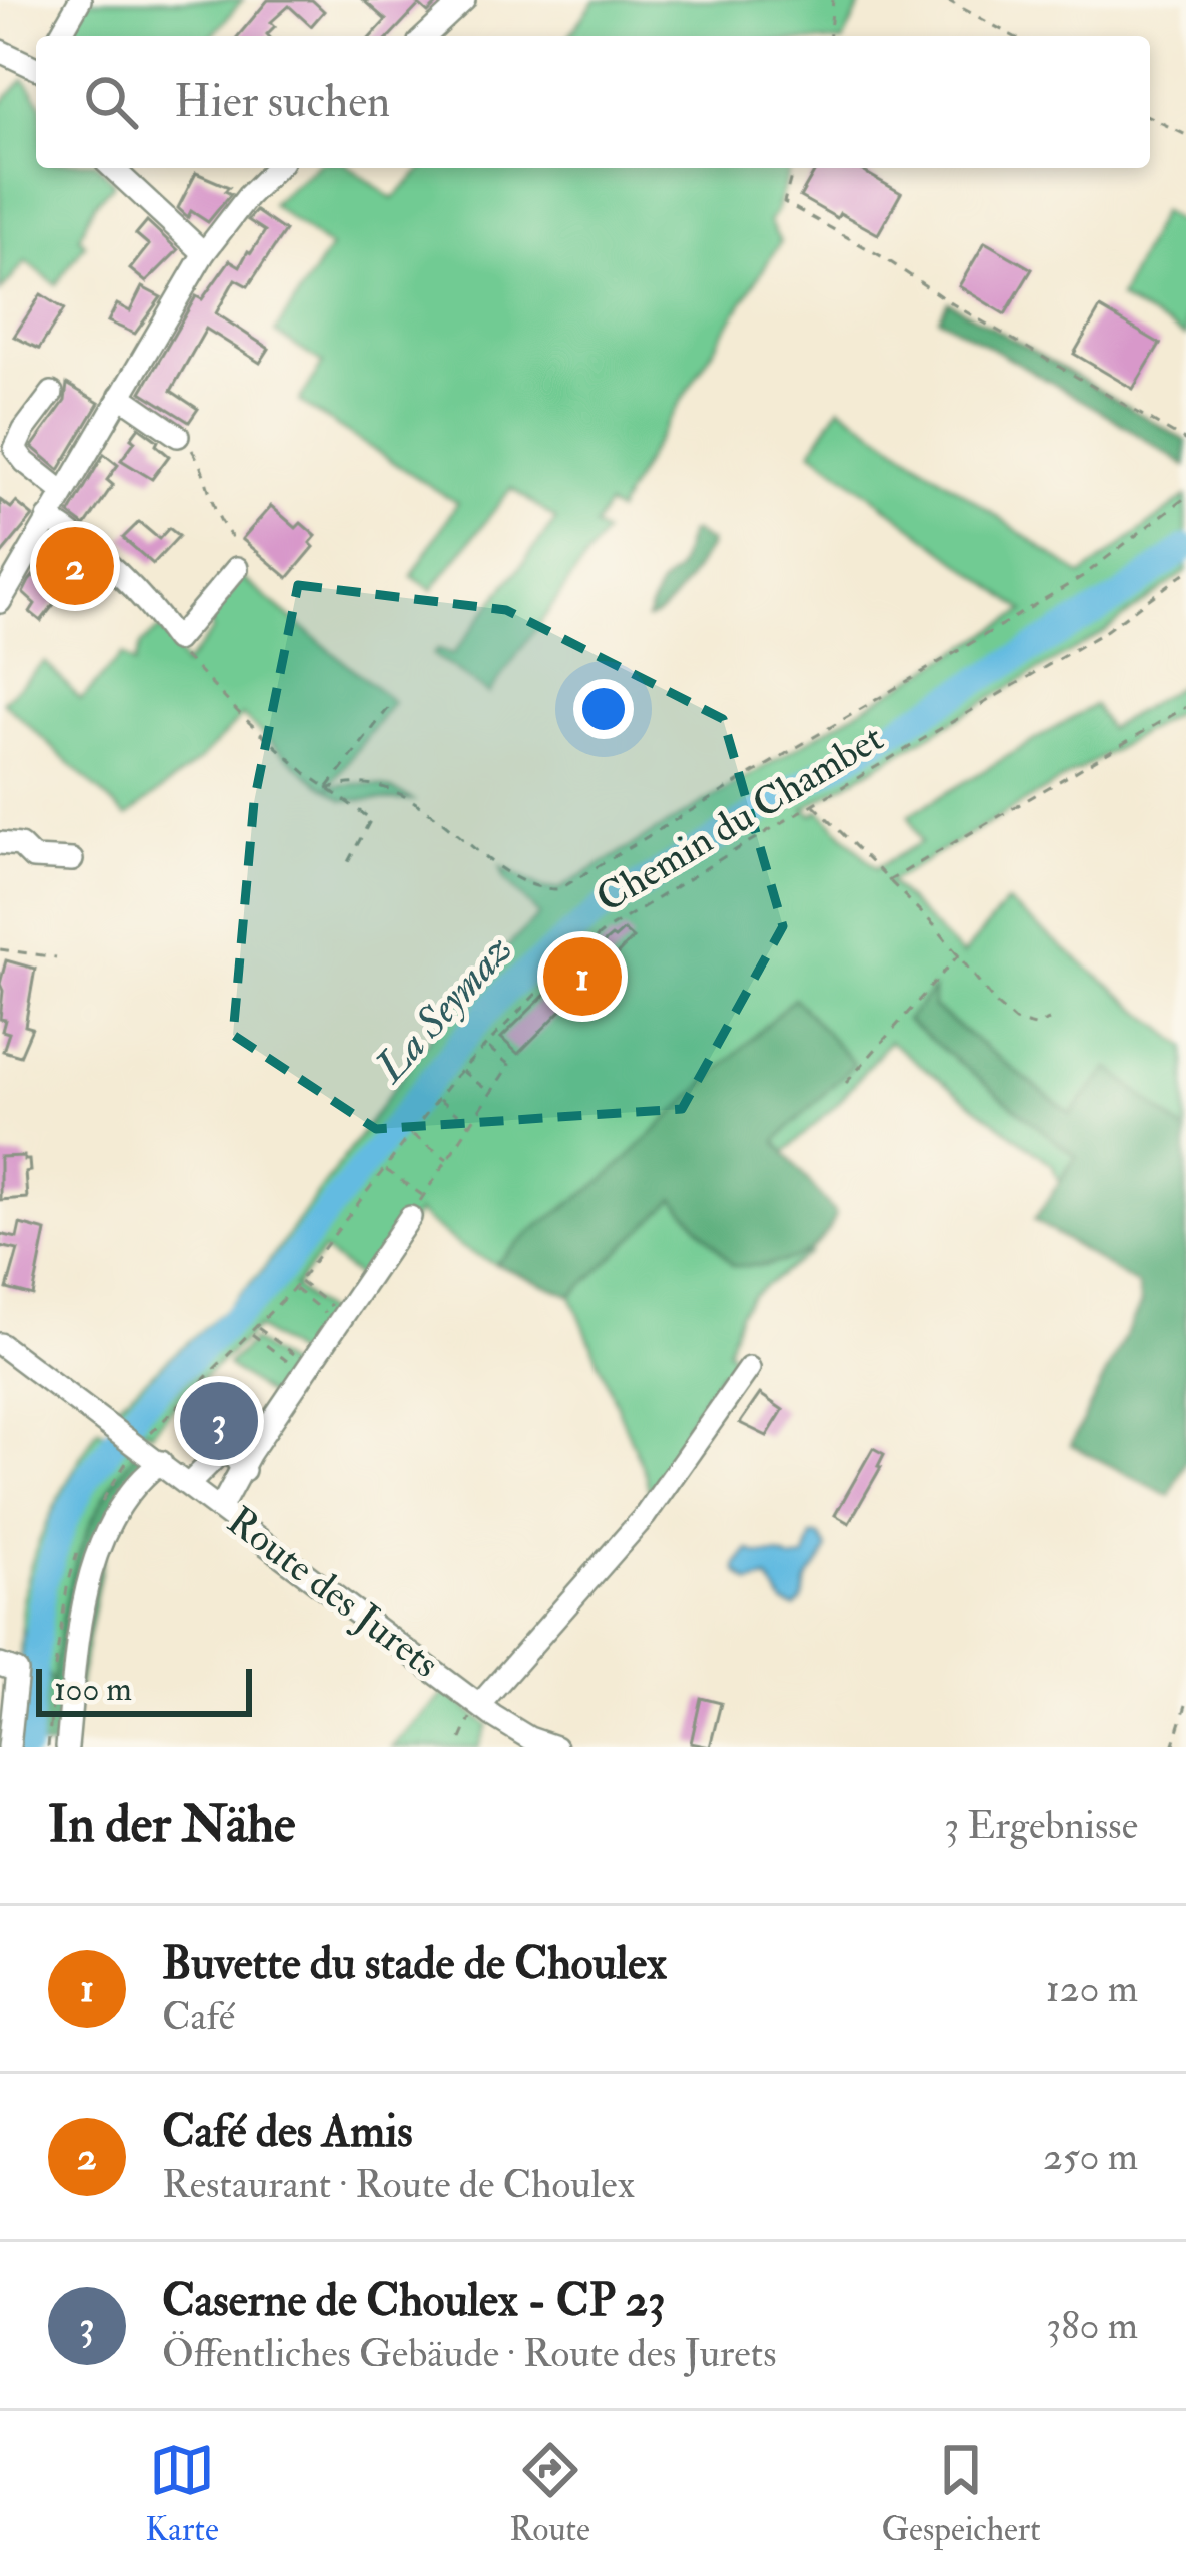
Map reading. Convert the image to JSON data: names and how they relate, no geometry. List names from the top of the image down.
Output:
{
  "streets": {
    "street": ["Route des Jurets"],
    "path": ["Chemin du Chambet"]
  },
  "crossings": [
    ["Chemin du Chambet", "Route des Jurets"]
  ],
  "water": ["La Seymaz"],
  "scale_bar": "100 m",
  "page": {
    "search": "Hier suchen",
    "pins": ["2", "1", "3"],
    "scale": "100 m",
    "heading": ["In der Nähe", "3 Ergebnisse"],
    "list": [
      {
        "mark": "1",
        "name": "Buvette du stade de Choulex",
        "note": "Café",
        "value": "120 m"
      },
      {
        "mark": "2",
        "name": "Café des Amis",
        "note": "Restaurant · Route de Choulex",
        "value": "250 m"
      },
      {
        "mark": "3",
        "name": "Caserne de Choulex - CP 23",
        "note": "Öffentliches Gebäude · Route des Jurets",
        "value": "380 m"
      }
    ],
    "nav": ["Karte", "Route", "Gespeichert"]
  }
}
